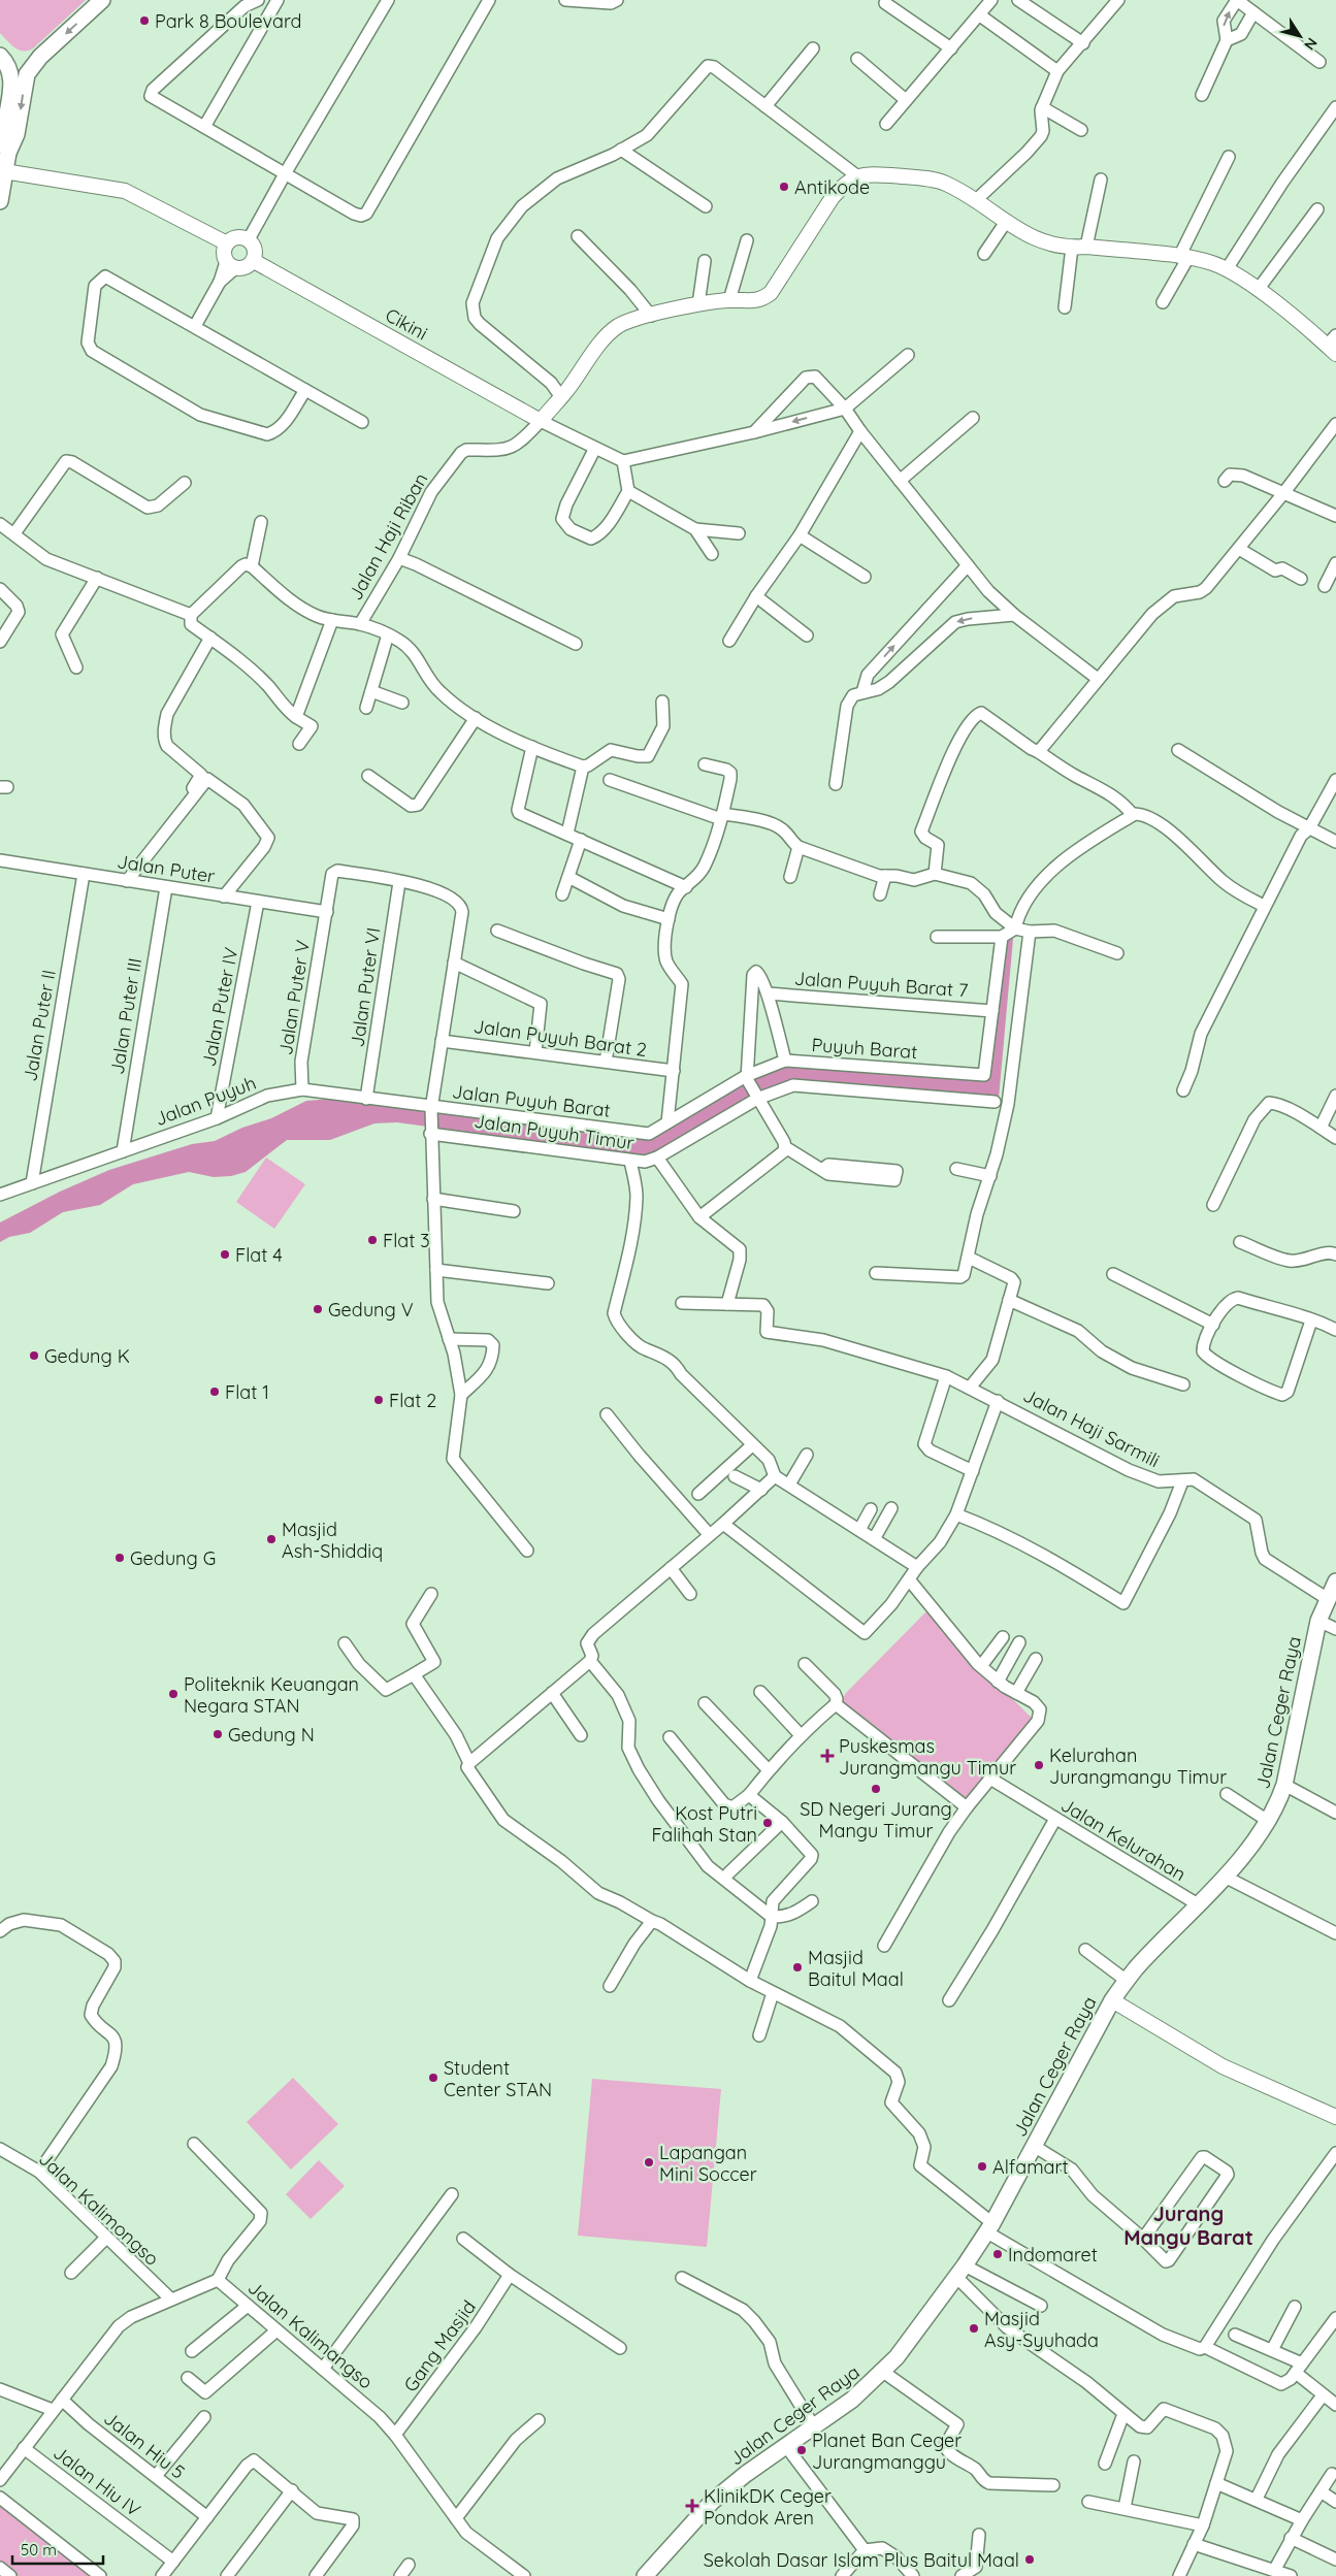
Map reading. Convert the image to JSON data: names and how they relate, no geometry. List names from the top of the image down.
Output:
{
  "streets": {
    "main road": ["Jalan Ceger Raya"],
    "street": [
      "Cikini",
      "Jalan Haji Riban",
      "Jalan Puter",
      "Jalan Puyuh Barat 7",
      "Jalan Puter VI",
      "Jalan Puter V",
      "Jalan Puter IV",
      "Jalan Puter III",
      "Jalan Puter II",
      "Jalan Puyuh Barat 2",
      "Puyuh Barat",
      "Jalan Puyuh",
      "Jalan Puyuh Barat",
      "Jalan Puyuh Timur",
      "Jalan Haji Sarmili",
      "Jalan Kelurahan",
      "Jalan Kalimongso",
      "Jalan Kalimangso",
      "Gang Masjid",
      "Jalan Hiu 5",
      "Jalan Hiu IV"
    ]
  },
  "crossings": [
    ["Cikini", "Jalan Haji Riban"],
    ["Jalan Puter", "Jalan Puter V"],
    ["Jalan Puter", "Jalan Puter IV"],
    ["Jalan Puter", "Jalan Puter III"],
    ["Jalan Puter", "Jalan Puter II"],
    ["Jalan Puyuh Barat 7", "Puyuh Barat"],
    ["Jalan Puter VI", "Jalan Puter V"],
    ["Jalan Puter VI", "Jalan Puyuh"],
    ["Jalan Puter VI", "Jalan Puyuh Barat"],
    ["Jalan Puter V", "Jalan Puyuh"],
    ["Jalan Puter V", "Jalan Puyuh Barat"],
    ["Jalan Puter IV", "Jalan Puyuh"],
    ["Jalan Puter III", "Jalan Puyuh"],
    ["Jalan Puter II", "Jalan Puyuh"],
    ["Jalan Puyuh Barat 2", "Jalan Puyuh Barat"],
    ["Puyuh Barat", "Jalan Puyuh Barat"],
    ["Jalan Puyuh", "Jalan Puyuh Barat"],
    ["Jalan Haji Sarmili", "Jalan Ceger Raya"],
    ["Jalan Ceger Raya", "Jalan Kelurahan"],
    ["Jalan Kalimangso", "Gang Masjid"]
  ],
  "districts": ["Jurang Mangu Barat"],
  "places": {
    "other": [
      "Park 8 Boulevard",
      "Antikode",
      "Flat 3",
      "Flat 4",
      "Gedung V",
      "Gedung K",
      "Flat 1",
      "Flat 2",
      "Masjid Ash-Shiddiq",
      "Gedung G",
      "Politeknik Keuangan Negara STAN",
      "Gedung N",
      "Kelurahan Jurangmangu Timur",
      "SD Negeri Jurang Mangu Timur",
      "Kost Putri Falihah Stan",
      "Masjid Baitul Maal",
      "Student Center STAN",
      "Lapangan Mini Soccer",
      "Alfamart",
      "Indomaret",
      "Masjid Asy-Syuhada",
      "Planet Ban Ceger Jurangmanggu",
      "Sekolah Dasar Islam Plus Baitul Maal"
    ],
    "health": ["Puskesmas Jurangmangu Timur", "KlinikDK Ceger Pondok Aren"]
  },
  "scale_bar": "50 m",
  "north": "bottom right"
}
